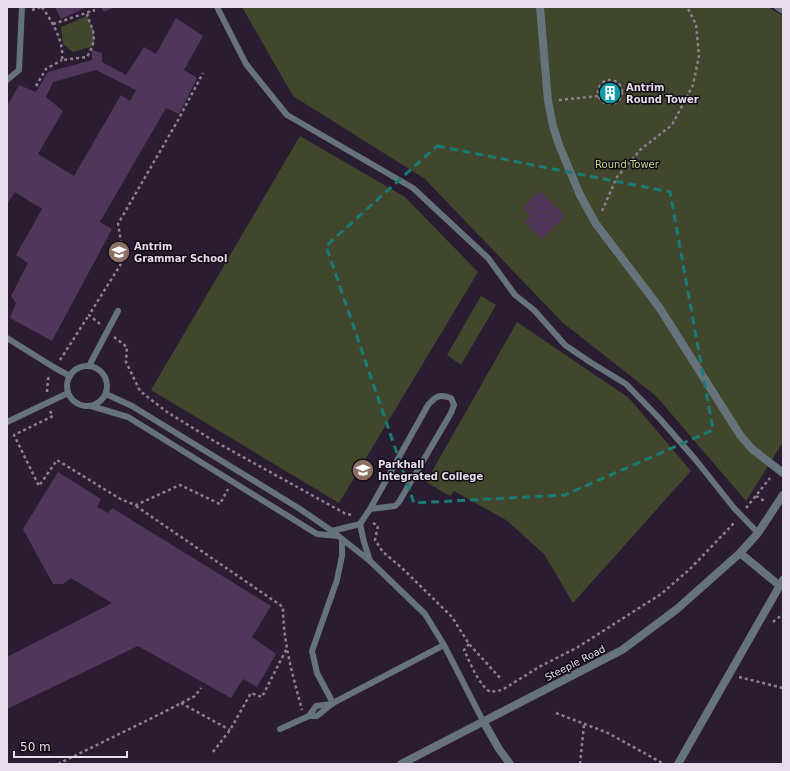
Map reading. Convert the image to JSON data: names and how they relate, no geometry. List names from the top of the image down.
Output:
{
  "streets": {
    "street": ["Steeple Road"]
  },
  "parks": ["Round Tower"],
  "places": {
    "building": ["Antrim Round Tower"],
    "school or university": ["Antrim Grammar School", "Parkhall Integrated College"]
  },
  "scale_bar": "50 m"
}
